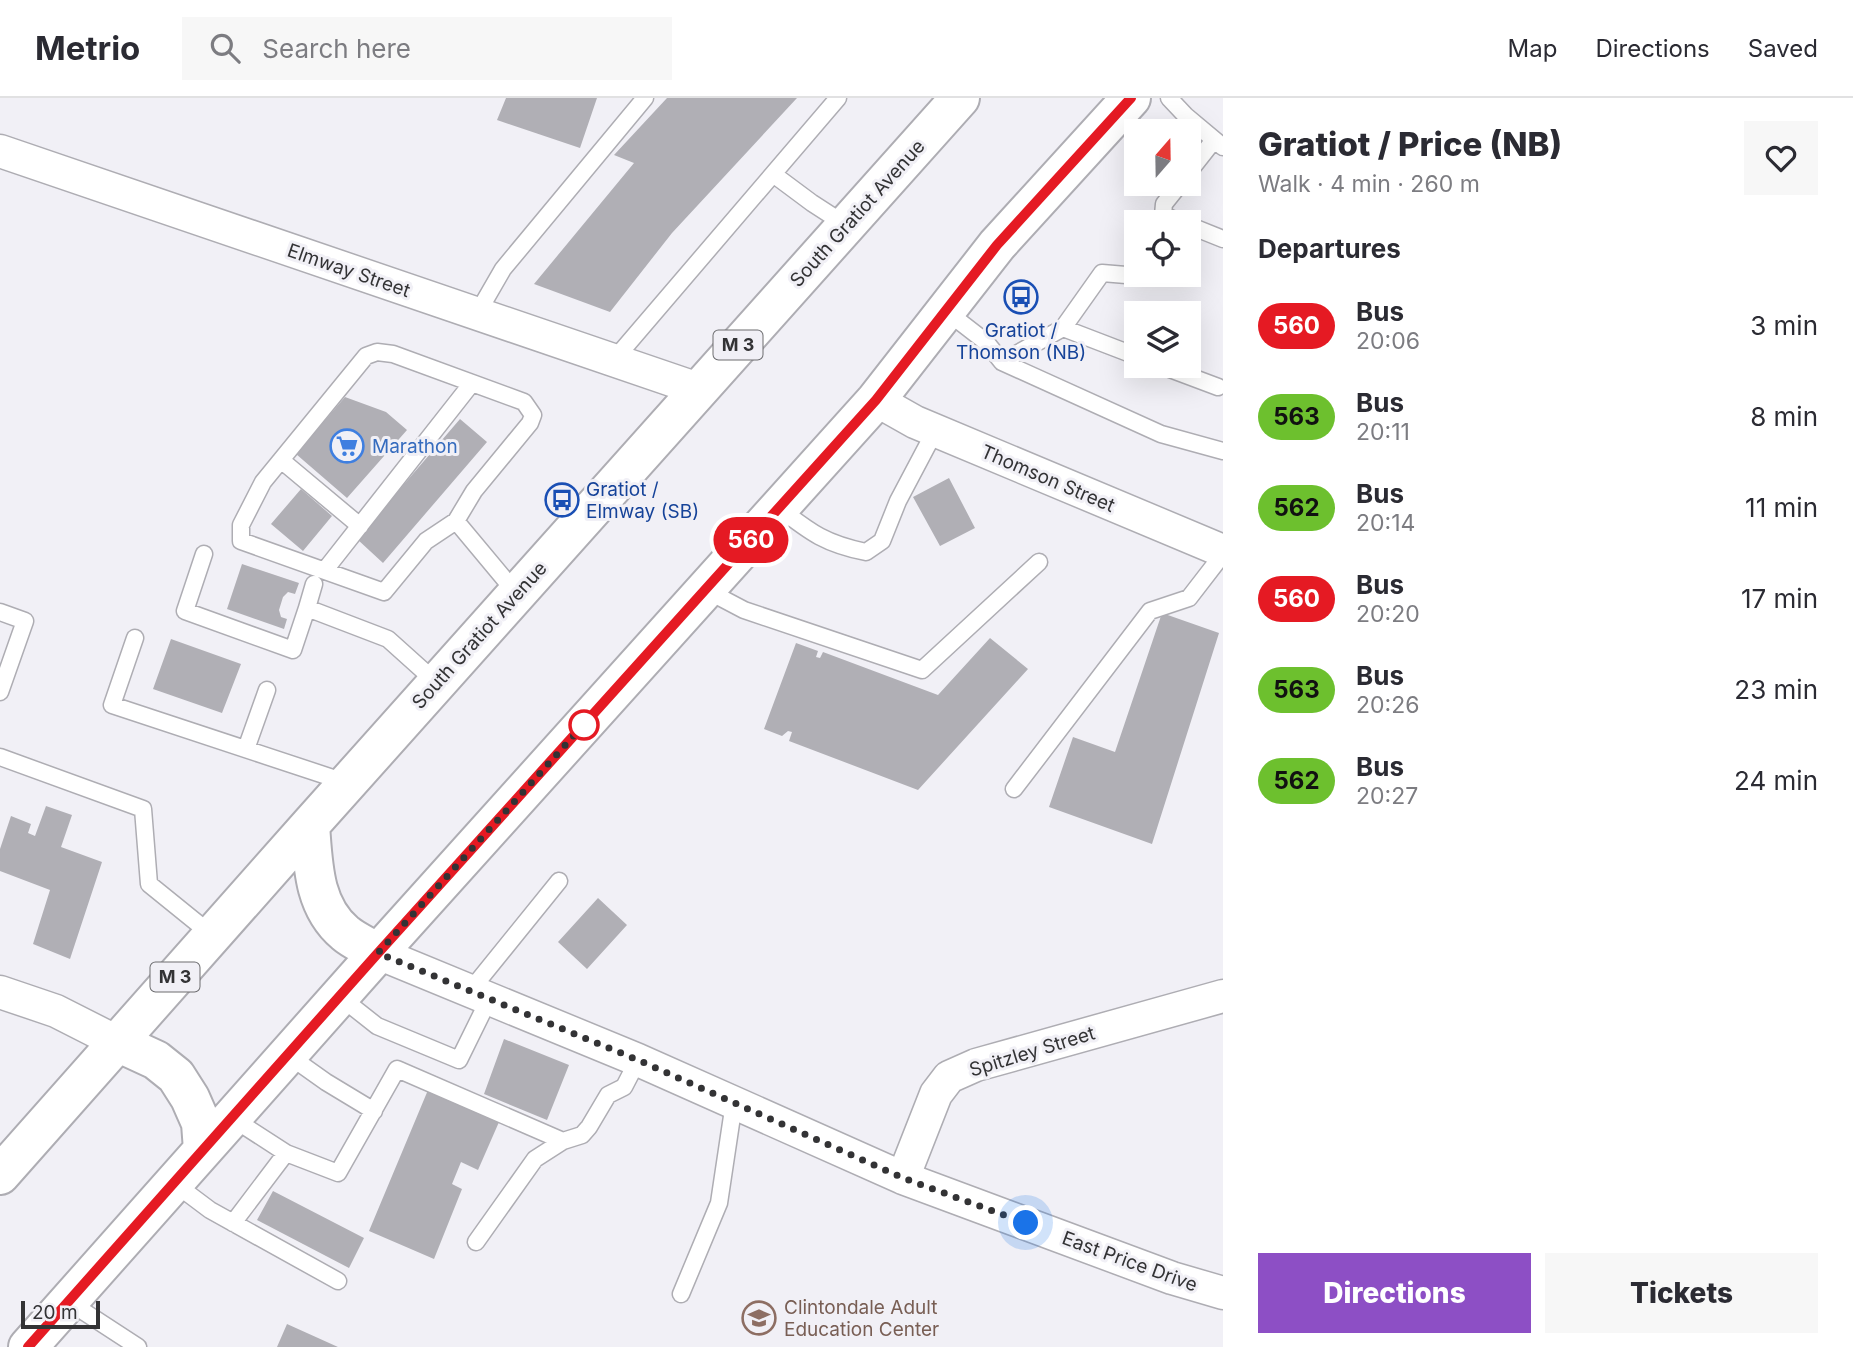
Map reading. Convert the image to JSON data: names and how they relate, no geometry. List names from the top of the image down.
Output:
{
  "streets": {
    "main road": ["South Gratiot Avenue", "M 3"],
    "street": [
      "Elmway Street",
      "Thomson Street",
      "Spitzley Street",
      "East Price Drive"
    ]
  },
  "crossings": [
    ["South Gratiot Avenue", "Elmway Street"],
    ["Spitzley Street", "East Price Drive"]
  ],
  "places": {
    "bus stop": ["Gratiot / Thomson (NB)", "Gratiot / Elmway (SB)"],
    "supermarket": ["Marathon"],
    "school or university": ["Clintondale Adult Education Center"]
  },
  "lines": ["bus line 560"],
  "scale_bar": "20 m",
  "north": "top",
  "page": {
    "header": "Metrio",
    "search": "Search here",
    "nav": ["Map", "Directions", "Saved"],
    "on_map": "560",
    "heading": [
      ["Gratiot / Price (NB)", "Walk · 4 min · 260 m"],
      "Departures"
    ],
    "list": [
      {
        "mark": "560",
        "name": "Bus",
        "note": "20:06",
        "value": "3 min"
      },
      {
        "mark": "563",
        "name": "Bus",
        "note": "20:11",
        "value": "8 min"
      },
      {
        "mark": "562",
        "name": "Bus",
        "note": "20:14",
        "value": "11 min"
      },
      {
        "mark": "560",
        "name": "Bus",
        "note": "20:20",
        "value": "17 min"
      },
      {
        "mark": "563",
        "name": "Bus",
        "note": "20:26",
        "value": "23 min"
      },
      {
        "mark": "562",
        "name": "Bus",
        "note": "20:27",
        "value": "24 min"
      }
    ],
    "buttons": ["Directions", "Tickets"],
    "scale": "20 m"
  }
}
